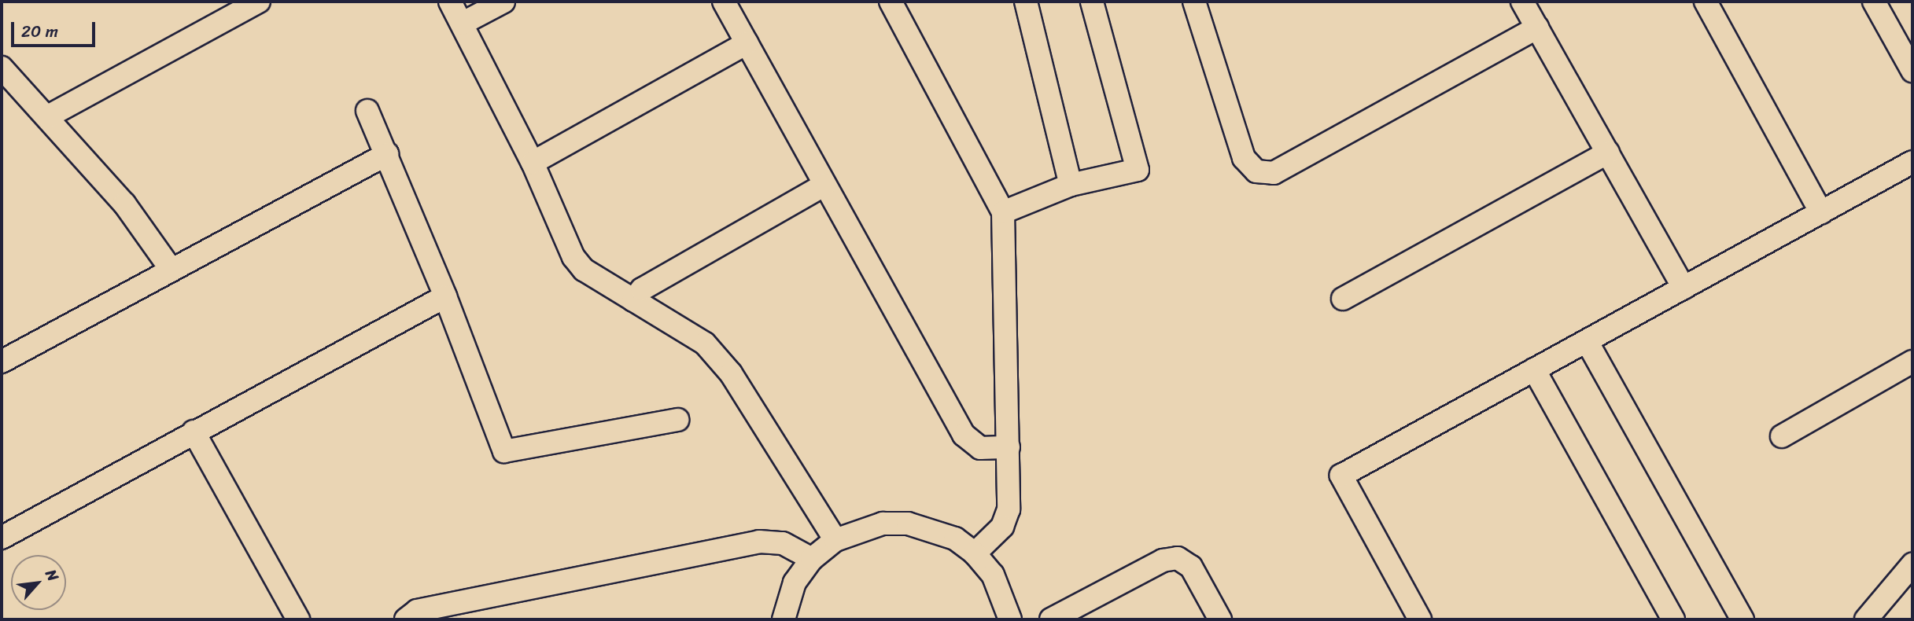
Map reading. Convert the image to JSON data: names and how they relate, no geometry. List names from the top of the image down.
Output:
{
  "scale_bar": "20 m",
  "north": "top right"
}
